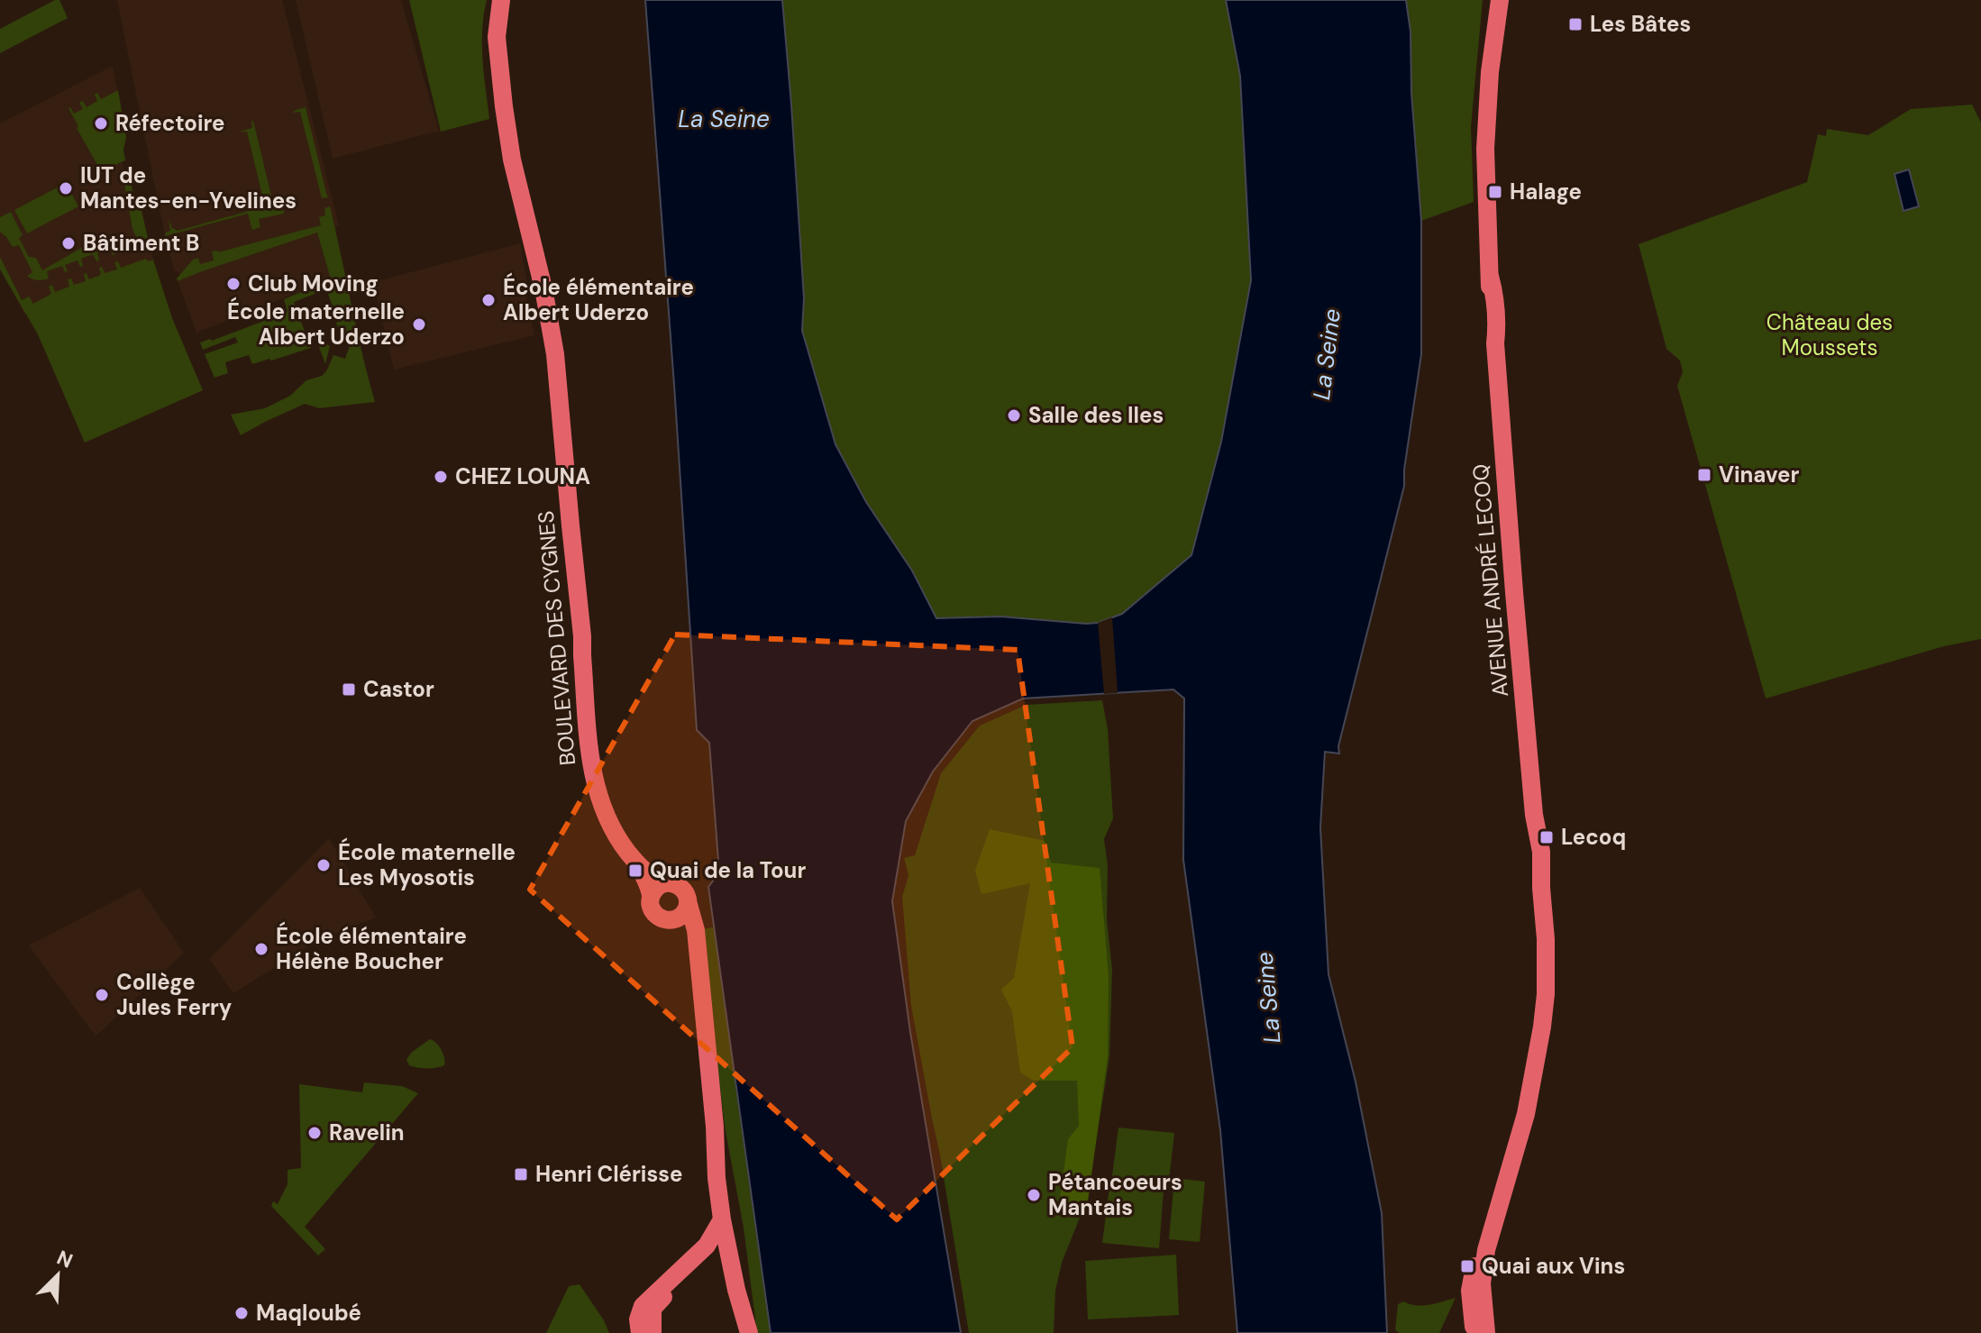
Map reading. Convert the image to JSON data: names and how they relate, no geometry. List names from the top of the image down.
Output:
{
  "streets": {
    "main road": ["AVENUE ANDRÉ LECOQ", "BOULEVARD DES CYGNES"]
  },
  "water": ["La Seine"],
  "parks": ["Château des Moussets"],
  "places": {
    "transit": [
      "Les Bâtes",
      "Halage",
      "Vinaver",
      "Castor",
      "Lecoq",
      "Quai de la Tour",
      "Henri Clérisse",
      "Quai aux Vins"
    ],
    "other": [
      "Réfectoire",
      "IUT de Mantes-en-Yvelines",
      "Bâtiment B",
      "Club Moving",
      "École élémentaire Albert Uderzo",
      "École maternelle Albert Uderzo",
      "Salle des Iles",
      "CHEZ LOUNA",
      "École maternelle Les Myosotis",
      "École élémentaire Hélène Boucher",
      "Collège Jules Ferry",
      "Ravelin",
      "Pétancoeurs Mantais",
      "Maqloubé"
    ]
  },
  "north": "top right"
}
